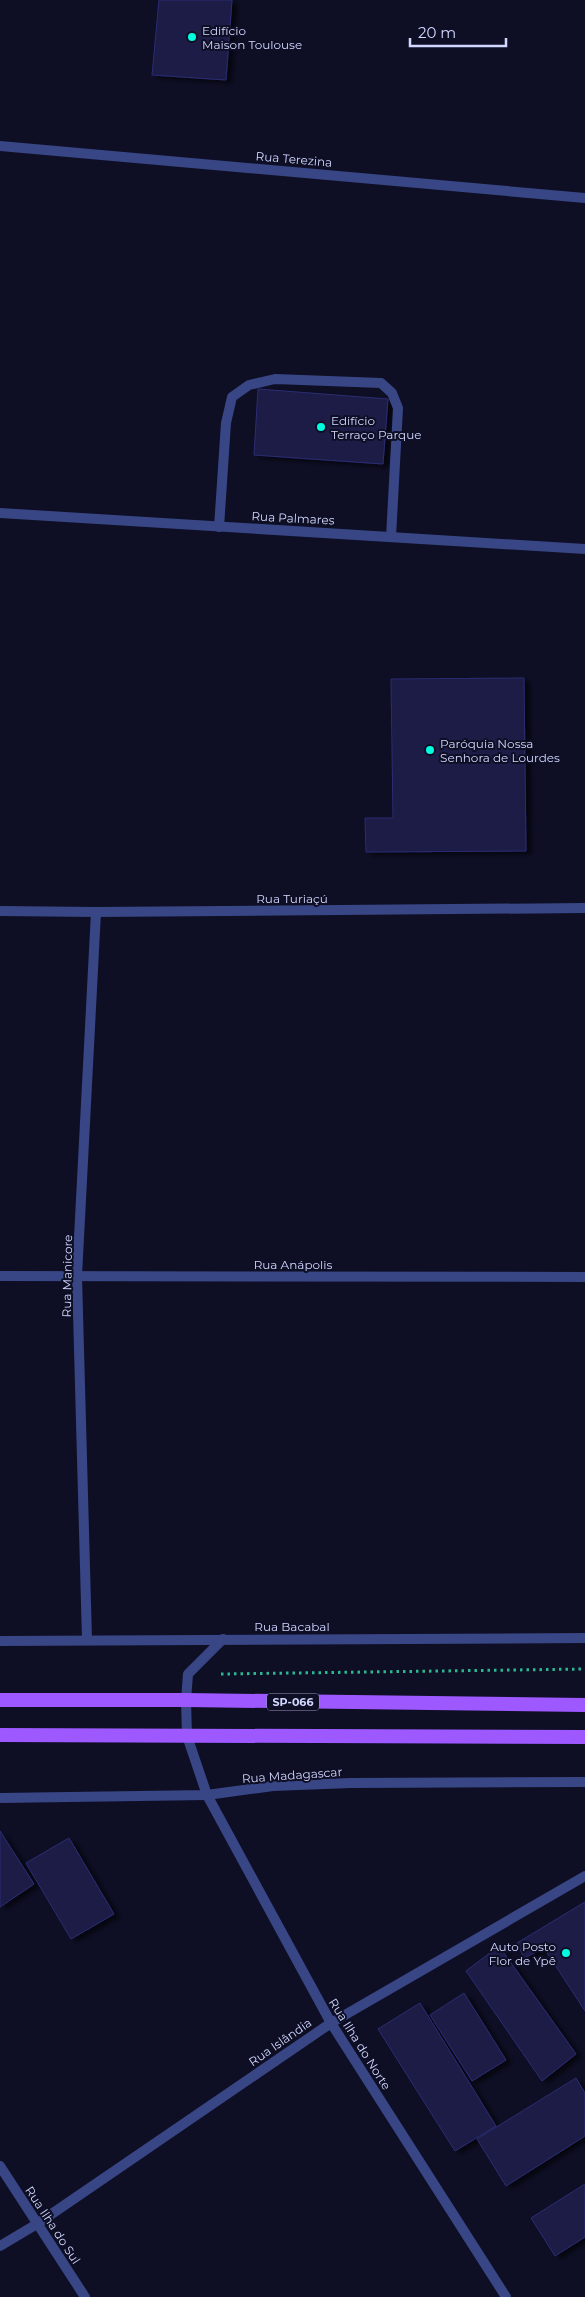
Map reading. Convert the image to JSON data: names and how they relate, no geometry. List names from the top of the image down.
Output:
{
  "streets": {
    "main road": ["SP-066"],
    "street": [
      "Rua Terezina",
      "Rua Palmares",
      "Rua Turiaçú",
      "Rua Anápolis",
      "Rua Manicore",
      "Rua Bacabal",
      "Rua Madagascar",
      "Rua Islândia",
      "Rua Ilha do Norte",
      "Rua Ilha do Sul"
    ]
  },
  "crossings": [
    ["Rua Turiaçú", "Rua Manicore"],
    ["Rua Anápolis", "Rua Manicore"],
    ["Rua Manicore", "Rua Bacabal"],
    ["SP-066", "Rua Ilha do Norte"],
    ["Rua Madagascar", "Rua Ilha do Norte"],
    ["Rua Islândia", "Rua Ilha do Norte"],
    ["Rua Islândia", "Rua Ilha do Sul"]
  ],
  "places": [
    "Edifício Maison Toulouse",
    "Edifício Terraço Parque",
    "Paróquia Nossa Senhora de Lourdes",
    "Auto Posto Flor de Ypê"
  ],
  "scale_bar": "20 m"
}
